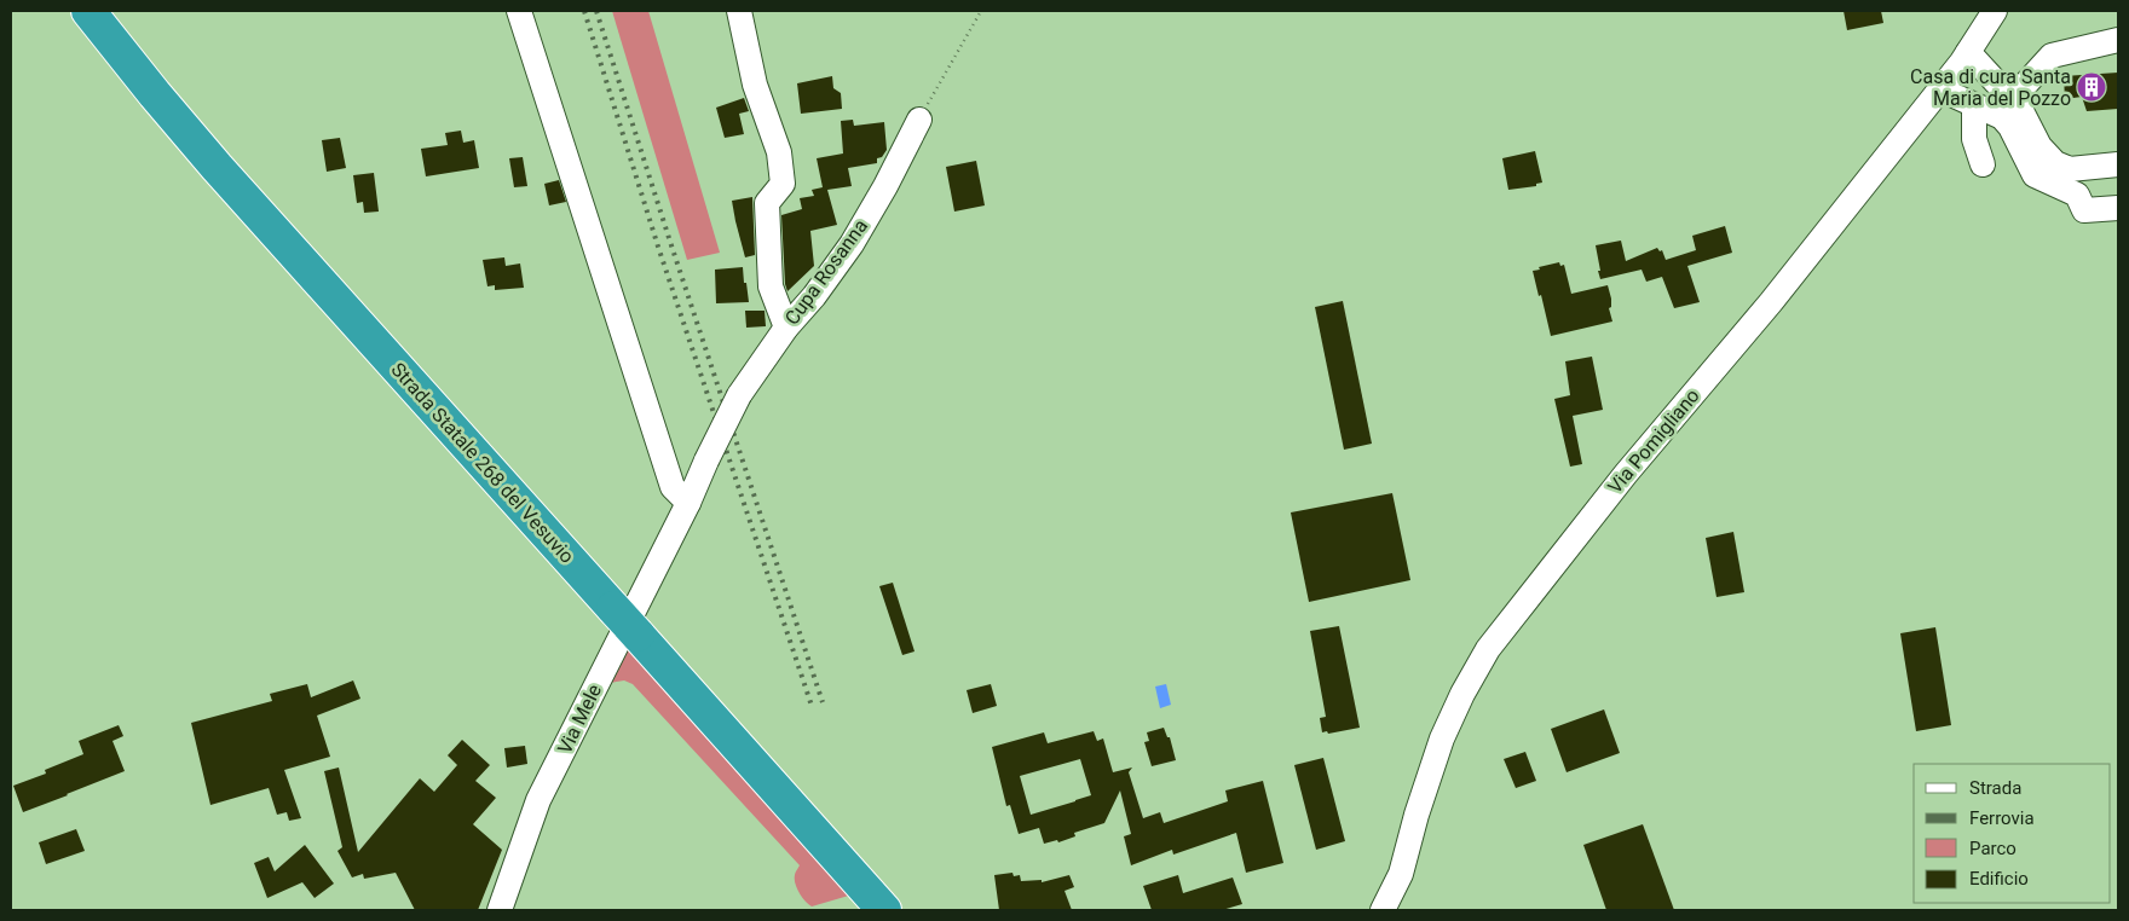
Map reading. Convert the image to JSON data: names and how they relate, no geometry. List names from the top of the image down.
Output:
{
  "streets": {
    "highway": ["Strada Statale 268 del Vesuvio"],
    "street": ["Cupa Rosanna", "Via Pomigliano", "Via Mele"]
  },
  "crossings": [
    ["Cupa Rosanna", "Via Mele"]
  ],
  "places": {
    "building": ["Casa di cura Santa Maria del Pozzo"]
  },
  "legend": [
    "Strada",
    "Ferrovia",
    "Parco",
    "Edificio"
  ]
}
